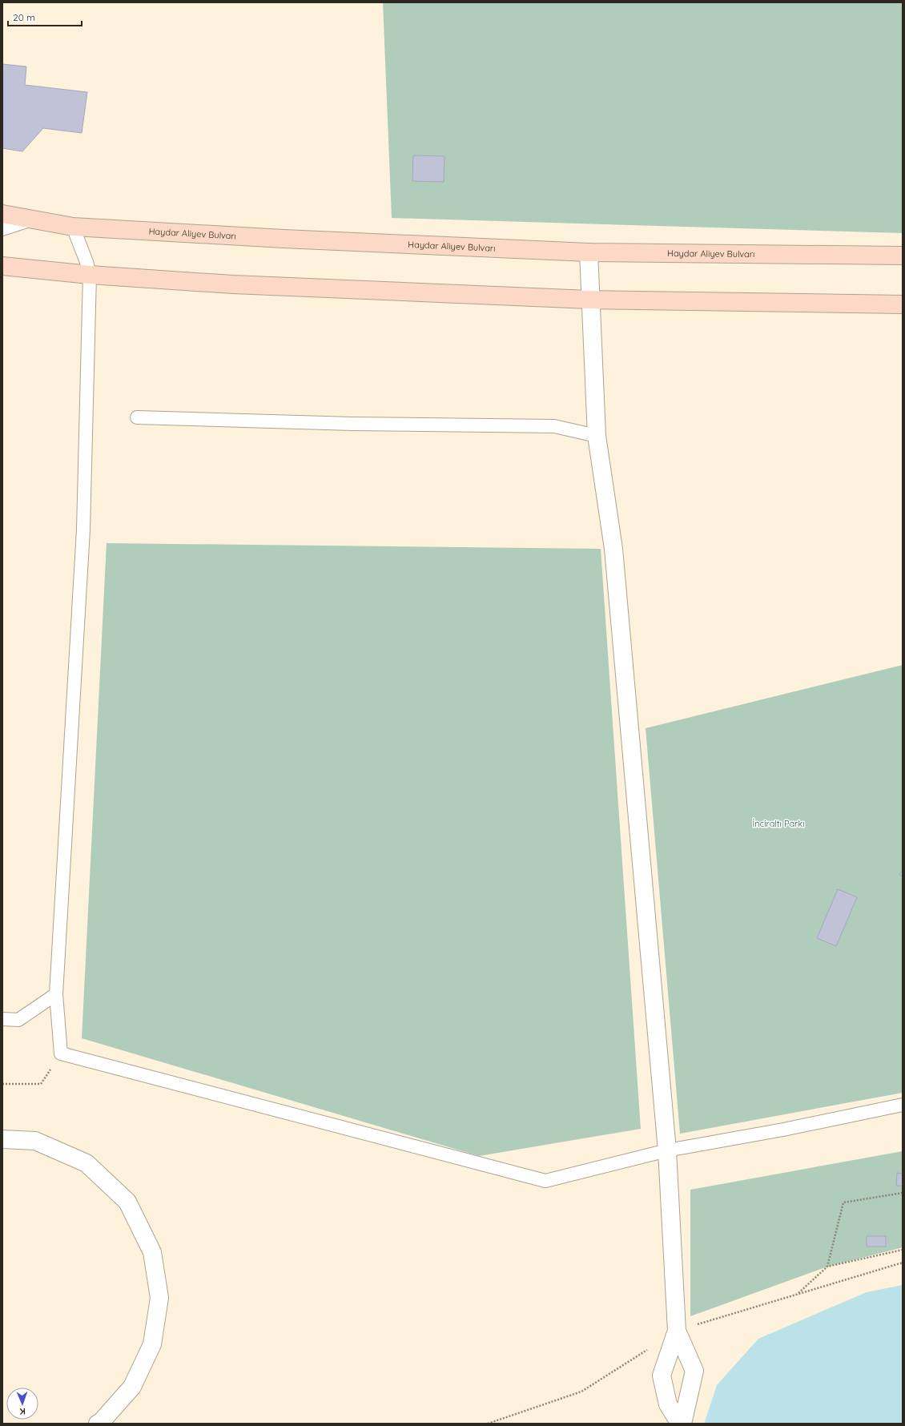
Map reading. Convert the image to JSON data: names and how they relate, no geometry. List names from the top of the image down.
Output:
{
  "streets": {
    "main road": ["Haydar Aliyev Bulvarı"]
  },
  "parks": ["İnciraltı Parkı"],
  "scale_bar": "20 m",
  "north": "bottom"
}
